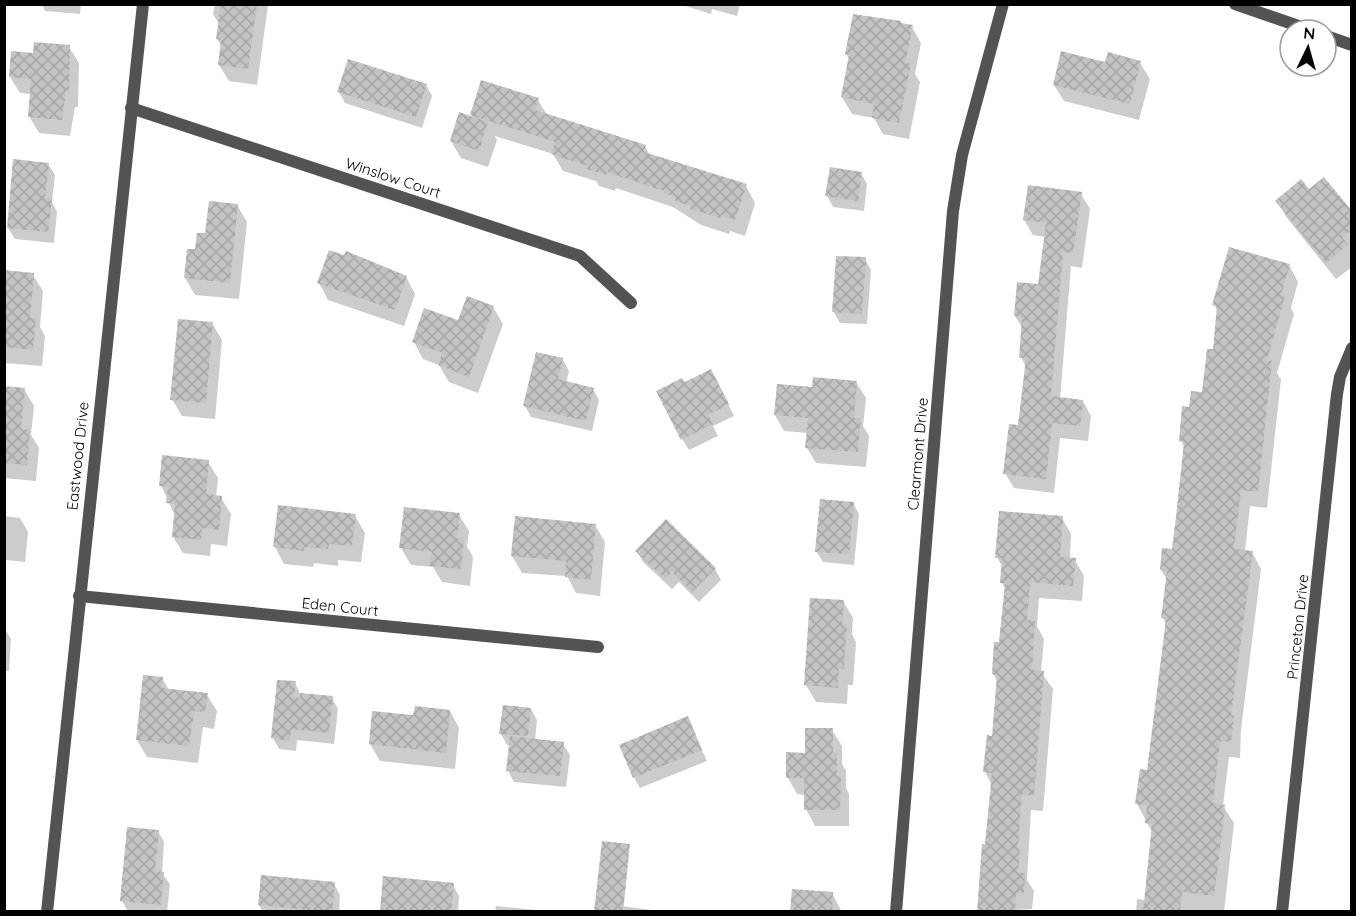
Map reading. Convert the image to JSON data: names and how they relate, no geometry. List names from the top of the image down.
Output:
{
  "streets": {
    "street": [
      "Winslow Court",
      "Clearmont Drive",
      "Eastwood Drive",
      "Eden Court",
      "Princeton Drive"
    ]
  },
  "crossings": [
    ["Winslow Court", "Eastwood Drive"],
    ["Eastwood Drive", "Eden Court"]
  ],
  "north": "top"
}
